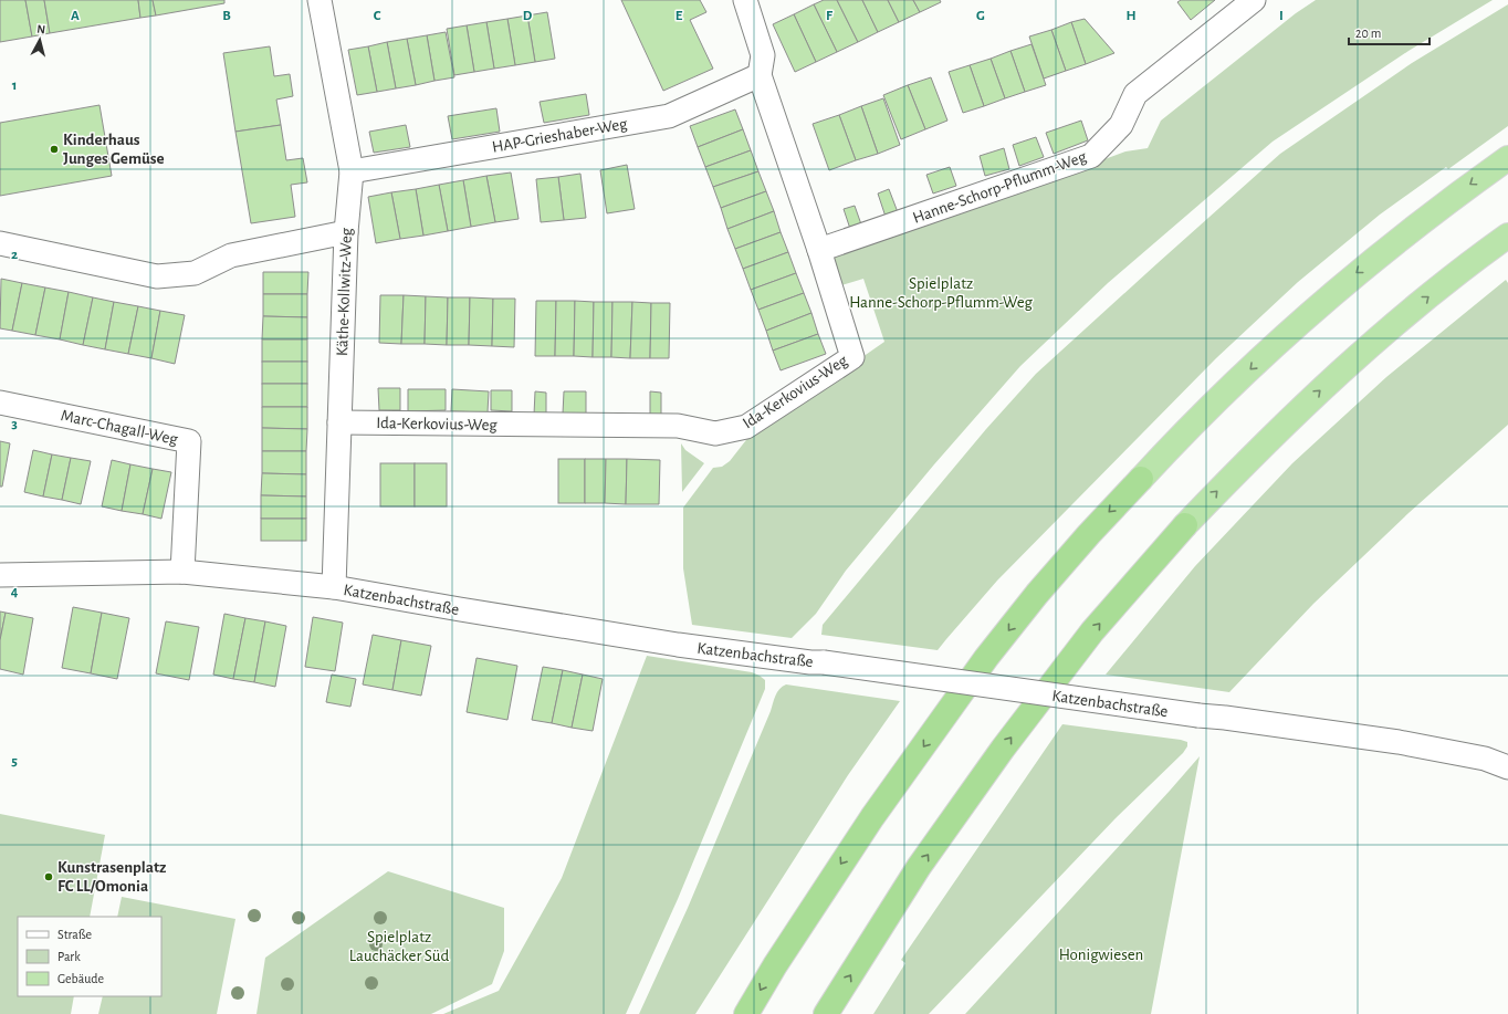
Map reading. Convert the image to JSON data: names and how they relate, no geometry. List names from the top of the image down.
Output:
{
  "streets": {
    "street": [
      "HAP-Grieshaber-Weg",
      "Hanne-Schorp-Pflumm-Weg",
      "Käthe-Kollwitz-Weg",
      "Ida-Kerkovius-Weg",
      "Marc-Chagall-Weg",
      "Katzenbachstraße"
    ]
  },
  "crossings": [
    ["HAP-Grieshaber-Weg", "Käthe-Kollwitz-Weg"],
    ["HAP-Grieshaber-Weg", "Ida-Kerkovius-Weg"],
    ["Hanne-Schorp-Pflumm-Weg", "Ida-Kerkovius-Weg"],
    ["Käthe-Kollwitz-Weg", "Ida-Kerkovius-Weg"],
    ["Käthe-Kollwitz-Weg", "Katzenbachstraße"],
    ["Marc-Chagall-Weg", "Katzenbachstraße"]
  ],
  "parks": ["Spielplatz Hanne-Schorp-Pflumm-Weg", "Spielplatz Lauchäcker Süd", "Honigwiesen"],
  "places": ["Kinderhaus Junges Gemüse", "Kunstrasenplatz FC LL/Omonia"],
  "legend": ["Straße", "Park", "Gebäude"],
  "scale_bar": "20 m",
  "north": "top",
  "grid": {
    "columns": [
      "A",
      "B",
      "C",
      "D",
      "E",
      "F",
      "G",
      "H",
      "I"
    ],
    "rows": [
      "1",
      "2",
      "3",
      "4",
      "5"
    ]
  }
}
